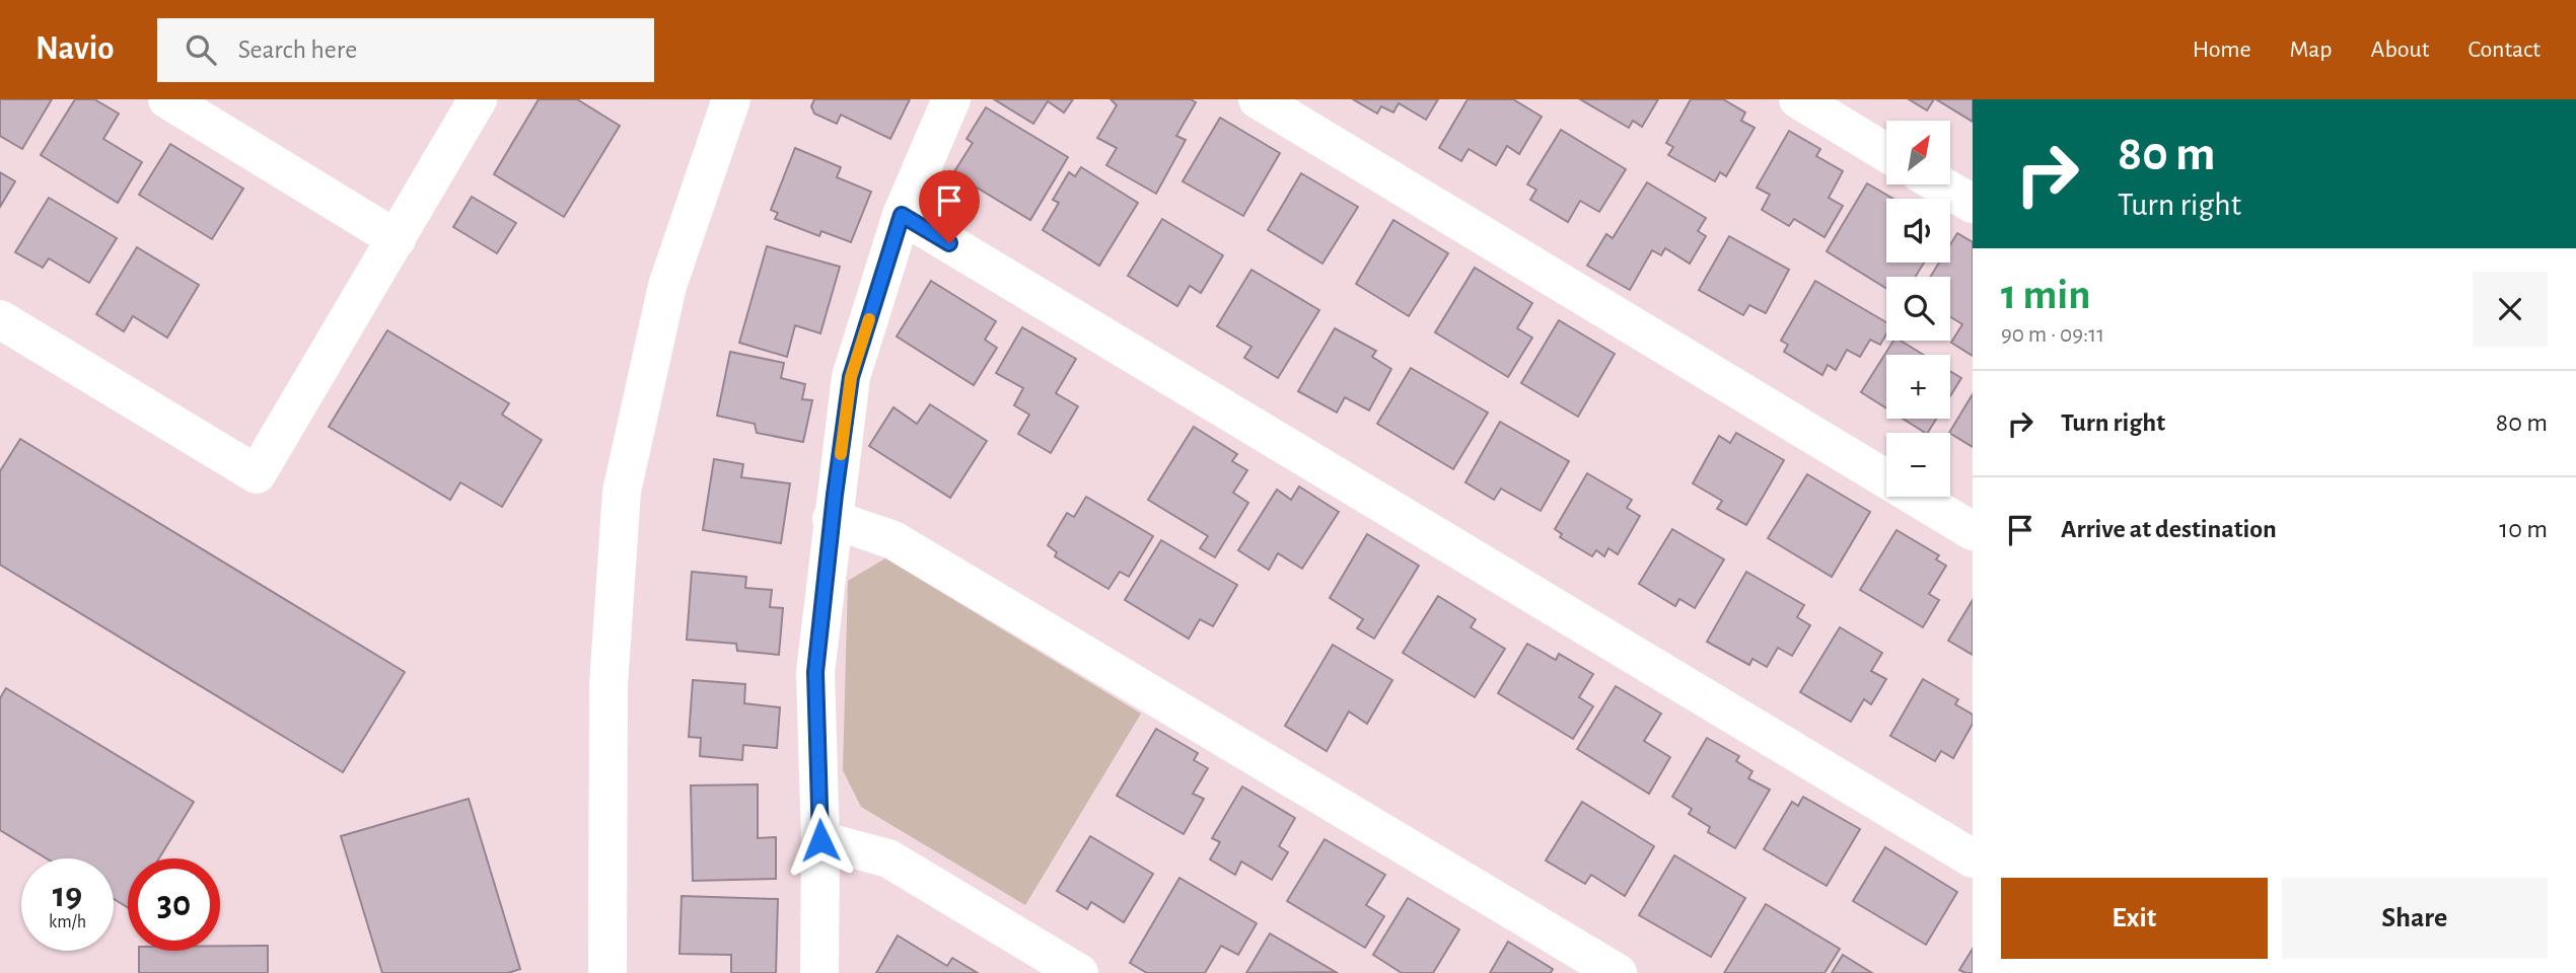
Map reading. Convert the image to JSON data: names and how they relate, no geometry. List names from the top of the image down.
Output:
{
  "north": "top right",
  "page": {
    "header": "Navio",
    "search": "Search here",
    "nav": [
      "Home",
      "Map",
      "About",
      "Contact"
    ],
    "turn": ["80 m", "Turn right"],
    "map_buttons": ["+", "−"],
    "heading": ["1 min", "90 m · 09:11"],
    "list": [
      {
        "name": "Turn right",
        "value": "80 m"
      },
      {
        "name": "Arrive at destination",
        "value": "10 m"
      }
    ],
    "speed": "19 km/h",
    "limit": "30",
    "buttons": ["Exit", "Share"]
  }
}
